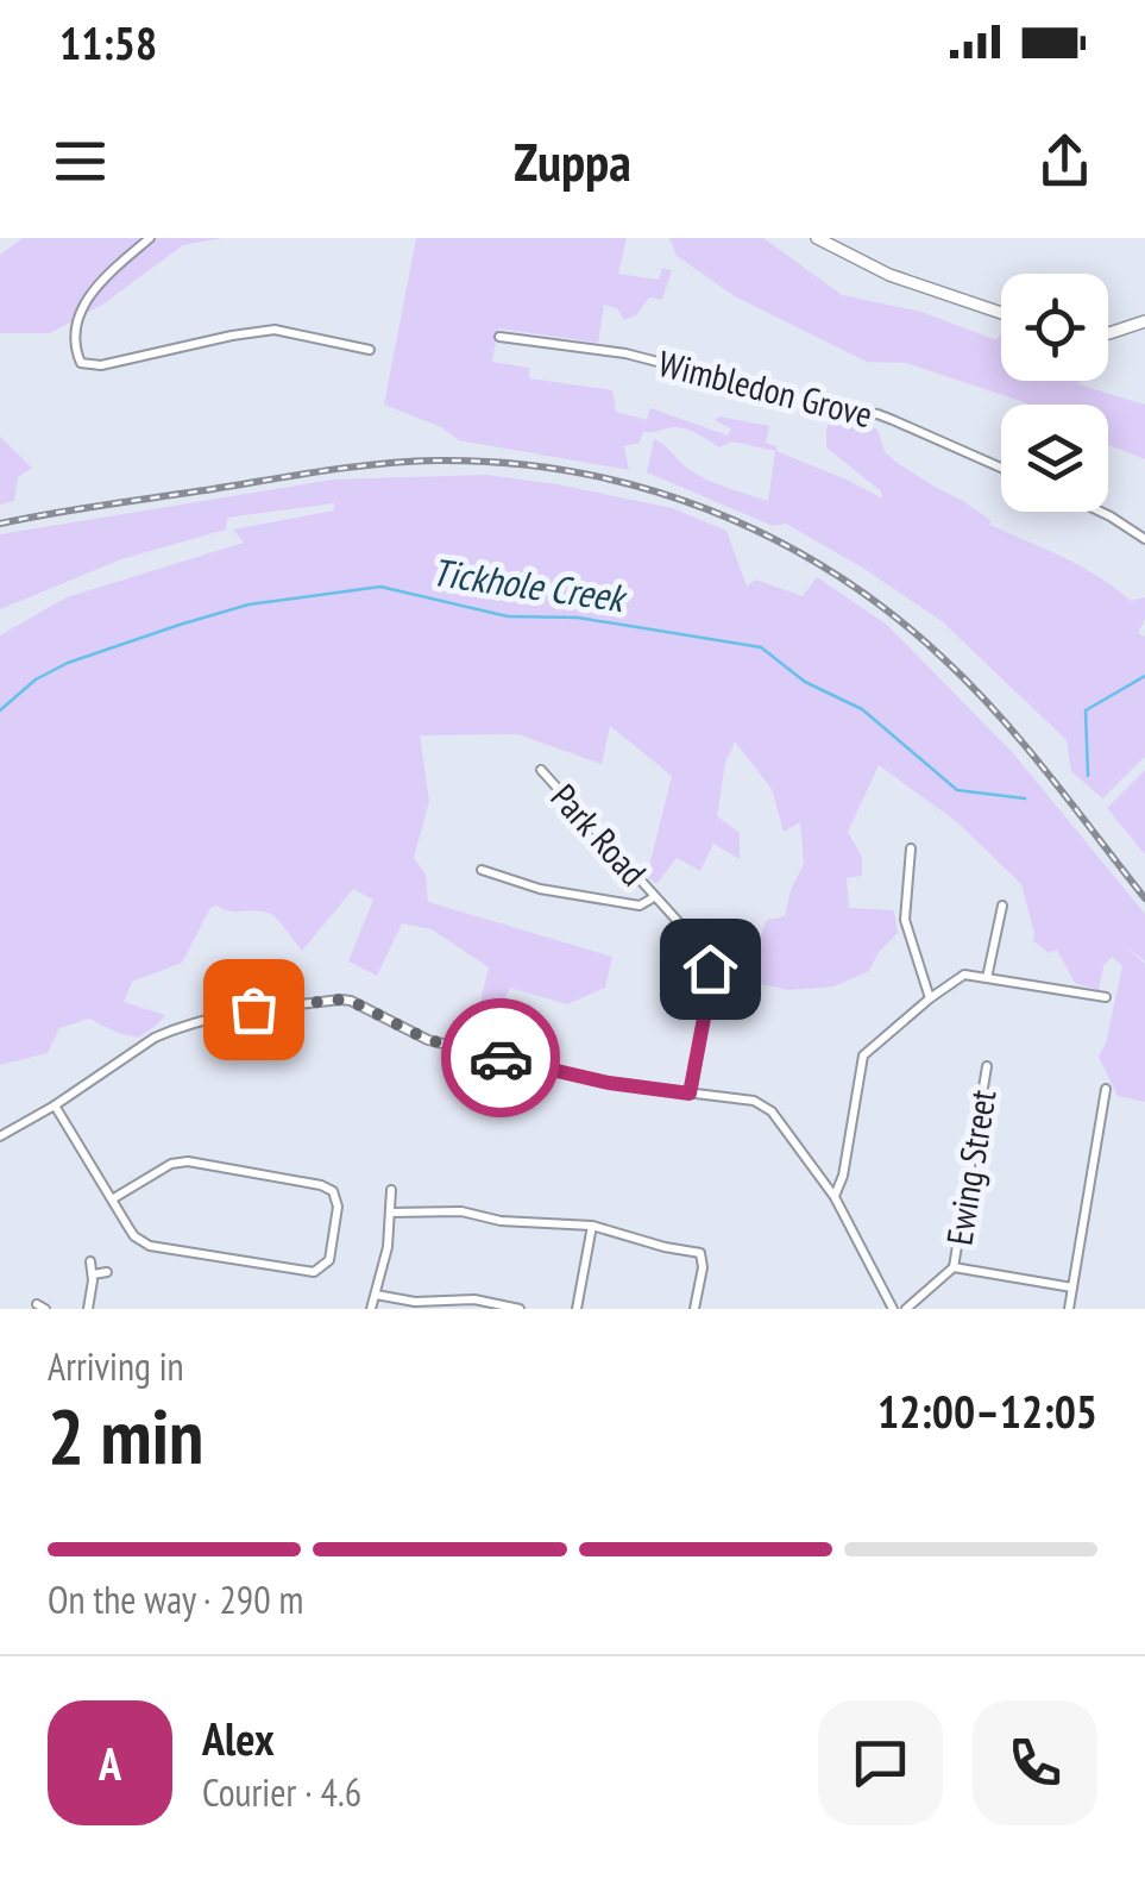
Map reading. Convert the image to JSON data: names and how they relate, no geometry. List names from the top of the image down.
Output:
{
  "streets": {
    "street": ["Wimbledon Grove", "Park Road", "Ewing Street"]
  },
  "water": ["Tickhole Creek"],
  "page": {
    "status": "11:58",
    "header": "Zuppa",
    "heading": ["2 min", "Arriving in", "12:00–12:05"],
    "panel": ["Alex", "Courier · 4.6"],
    "bar": "On the way · 290 m",
    "round": "A"
  }
}
